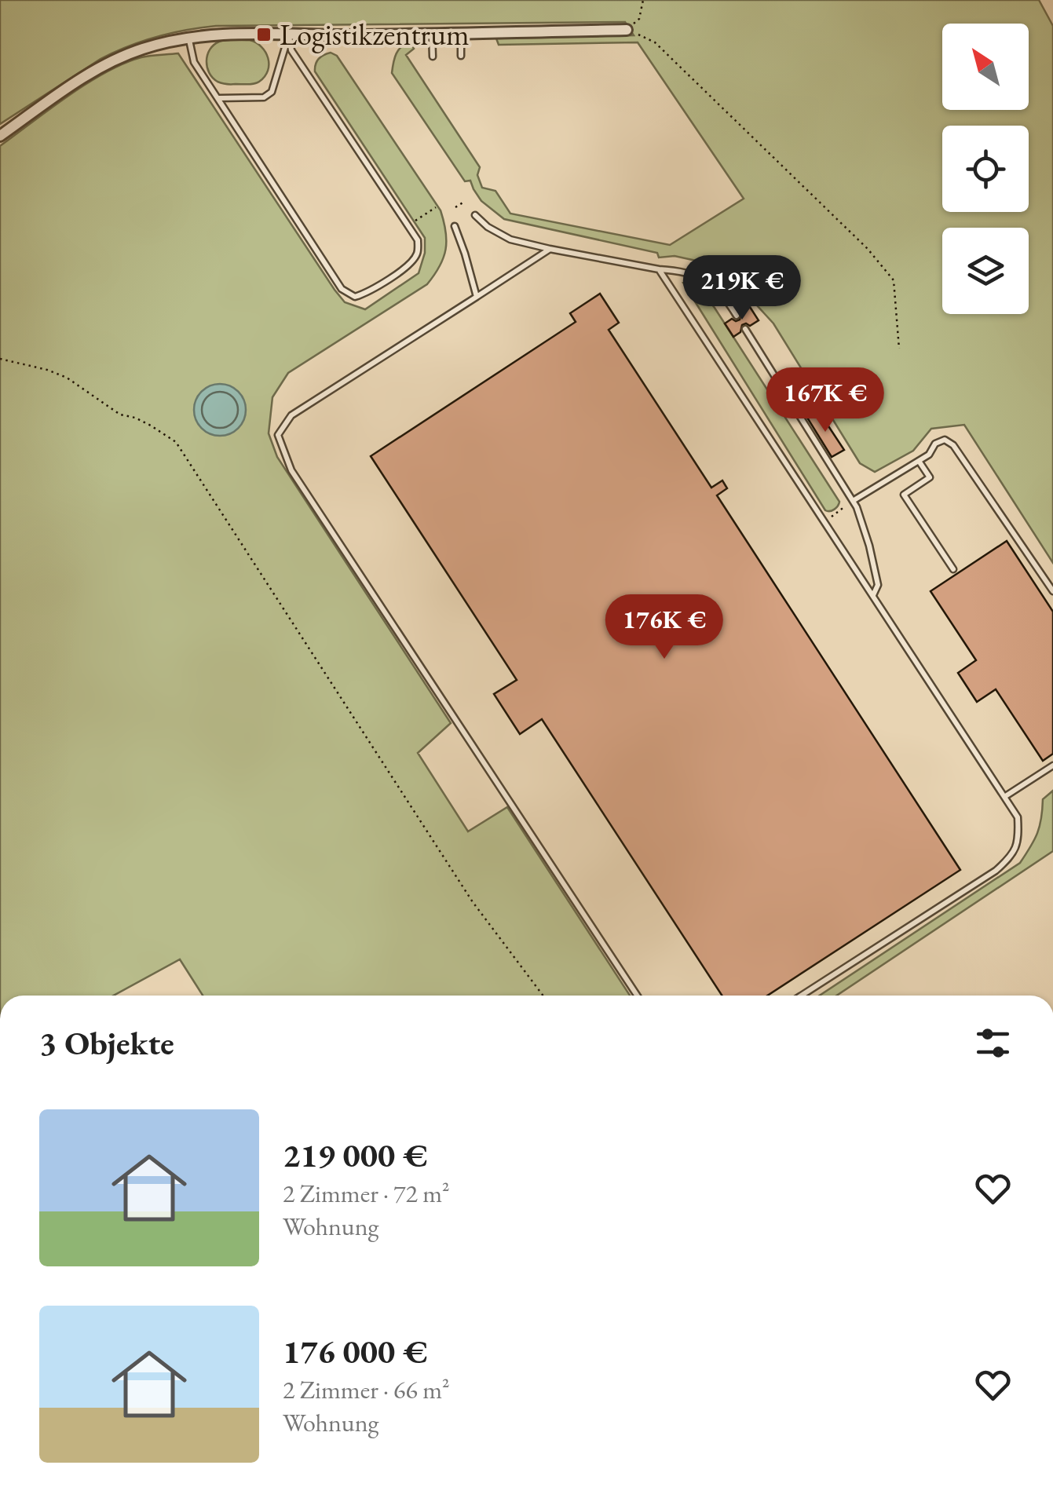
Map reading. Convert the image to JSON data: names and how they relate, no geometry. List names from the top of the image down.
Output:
{
  "places": {
    "transit": ["Logistikzentrum"]
  },
  "north": "top left",
  "page": {
    "price": ["219K €", "167K €", "176K €"],
    "heading": "3 Objekte",
    "list": [
      {
        "name": "219 000 €",
        "note": "2 Zimmer · 72 m² · Wohnung"
      },
      {
        "name": "176 000 €",
        "note": "2 Zimmer · 66 m² · Wohnung"
      }
    ]
  }
}
